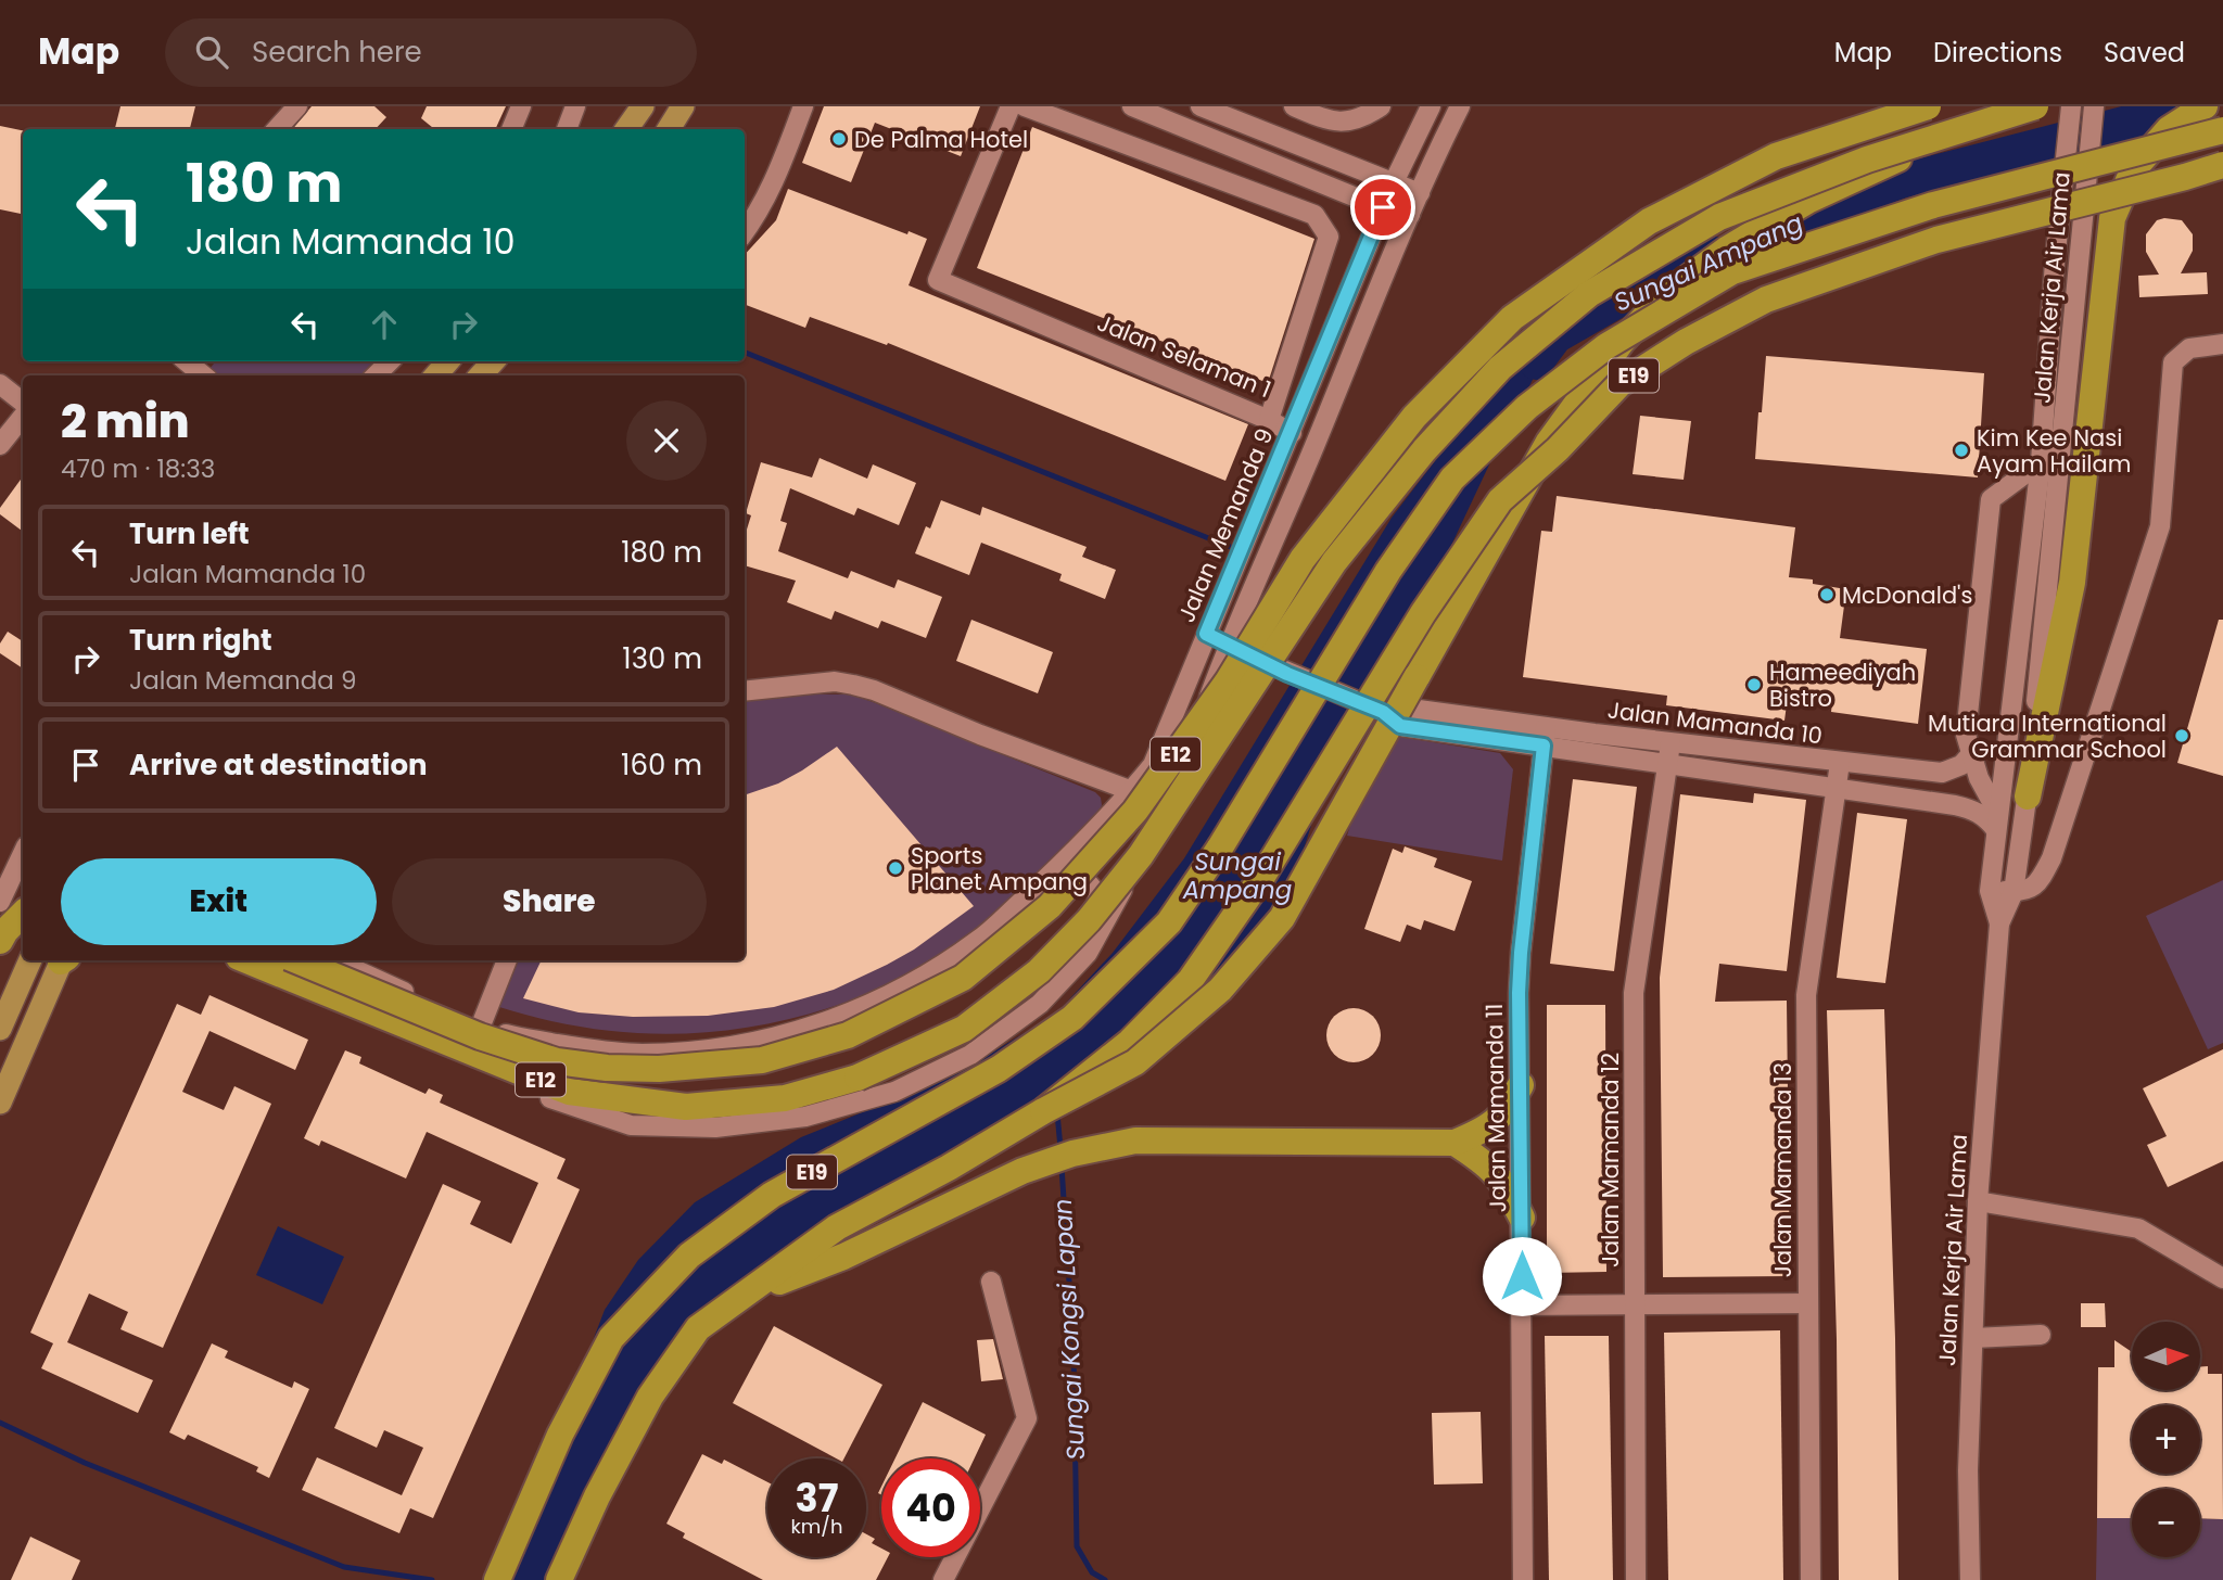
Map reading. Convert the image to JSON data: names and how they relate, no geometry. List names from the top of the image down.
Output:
{
  "streets": {
    "highway": ["E19", "E12"],
    "street": [
      "Jalan Kerja Air Lama",
      "Jalan Selaman 1",
      "Jalan Memanda 9",
      "Jalan Mamanda 10",
      "Jalan Mamanda 11",
      "Jalan Mamanda 12",
      "Jalan Mamanda 13"
    ]
  },
  "crossings": [
    ["Jalan Kerja Air Lama", "Jalan Mamanda 10"],
    ["Jalan Memanda 9", "Jalan Mamanda 10"],
    ["Jalan Mamanda 10", "Jalan Mamanda 11"],
    ["Jalan Mamanda 10", "Jalan Mamanda 12"],
    ["Jalan Mamanda 10", "Jalan Mamanda 13"]
  ],
  "water": ["Sungai Ampang", "Sungai Kongsi Lapan"],
  "places": [
    "De Palma Hotel",
    "Kim Kee Nasi Ayam Hailam",
    "McDonald's",
    "Hameediyah Bistro",
    "Mutiara International Grammar School",
    "Sports Planet Ampang"
  ],
  "north": "right",
  "page": {
    "header": "Map",
    "search": "Search here",
    "nav": ["Map", "Directions", "Saved"],
    "turn": ["180 m", "Jalan Mamanda 10"],
    "heading": ["2 min", "470 m · 18:33"],
    "list": [
      {
        "name": "Turn left",
        "note": "Jalan Mamanda 10",
        "value": "180 m"
      },
      {
        "name": "Turn right",
        "note": "Jalan Memanda 9",
        "value": "130 m"
      },
      {
        "name": "Arrive at destination",
        "value": "160 m"
      }
    ],
    "buttons": ["Exit", "Share"],
    "map_buttons": ["+", "−"],
    "speed": "37 km/h",
    "limit": "40"
  }
}
